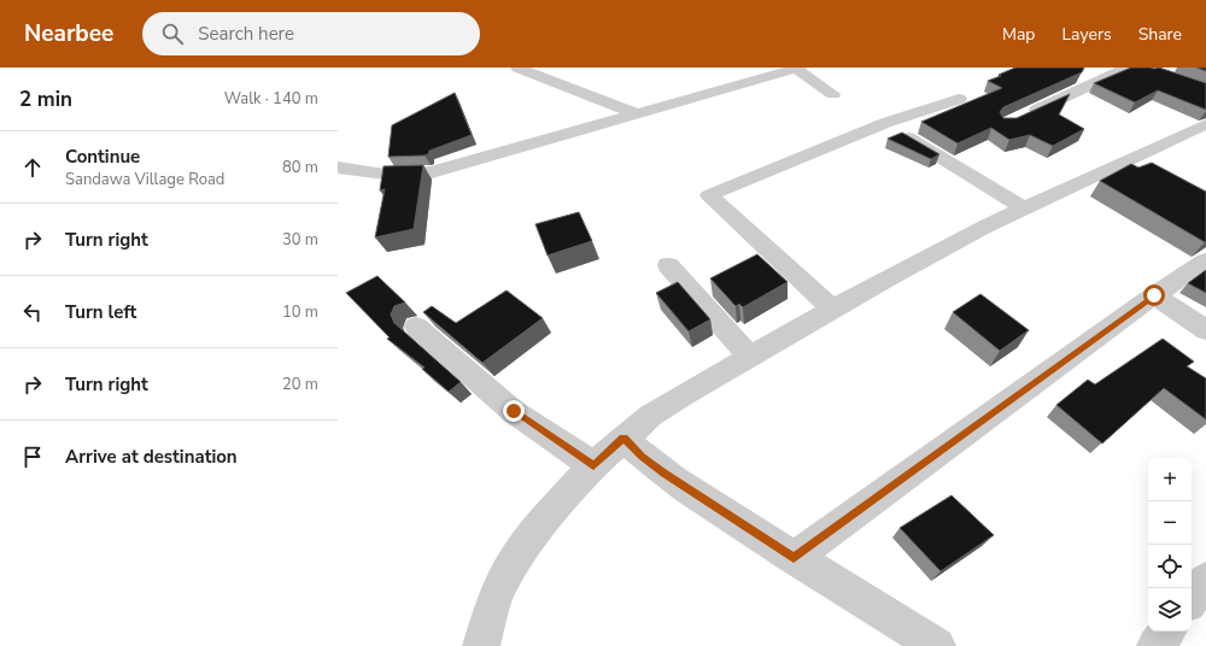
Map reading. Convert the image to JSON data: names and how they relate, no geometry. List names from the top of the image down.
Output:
{
  "page": {
    "header": "Nearbee",
    "search": "Search here",
    "nav": ["Map", "Layers", "Share"],
    "heading": ["2 min", "Walk · 140 m"],
    "list": [
      ["Continue", "Sandawa Village Road", "80 m"],
      ["Turn right", "30 m"],
      ["Turn left", "10 m"],
      ["Turn right", "20 m"],
      "Arrive at destination"
    ],
    "map_buttons": ["+", "−"]
  }
}
